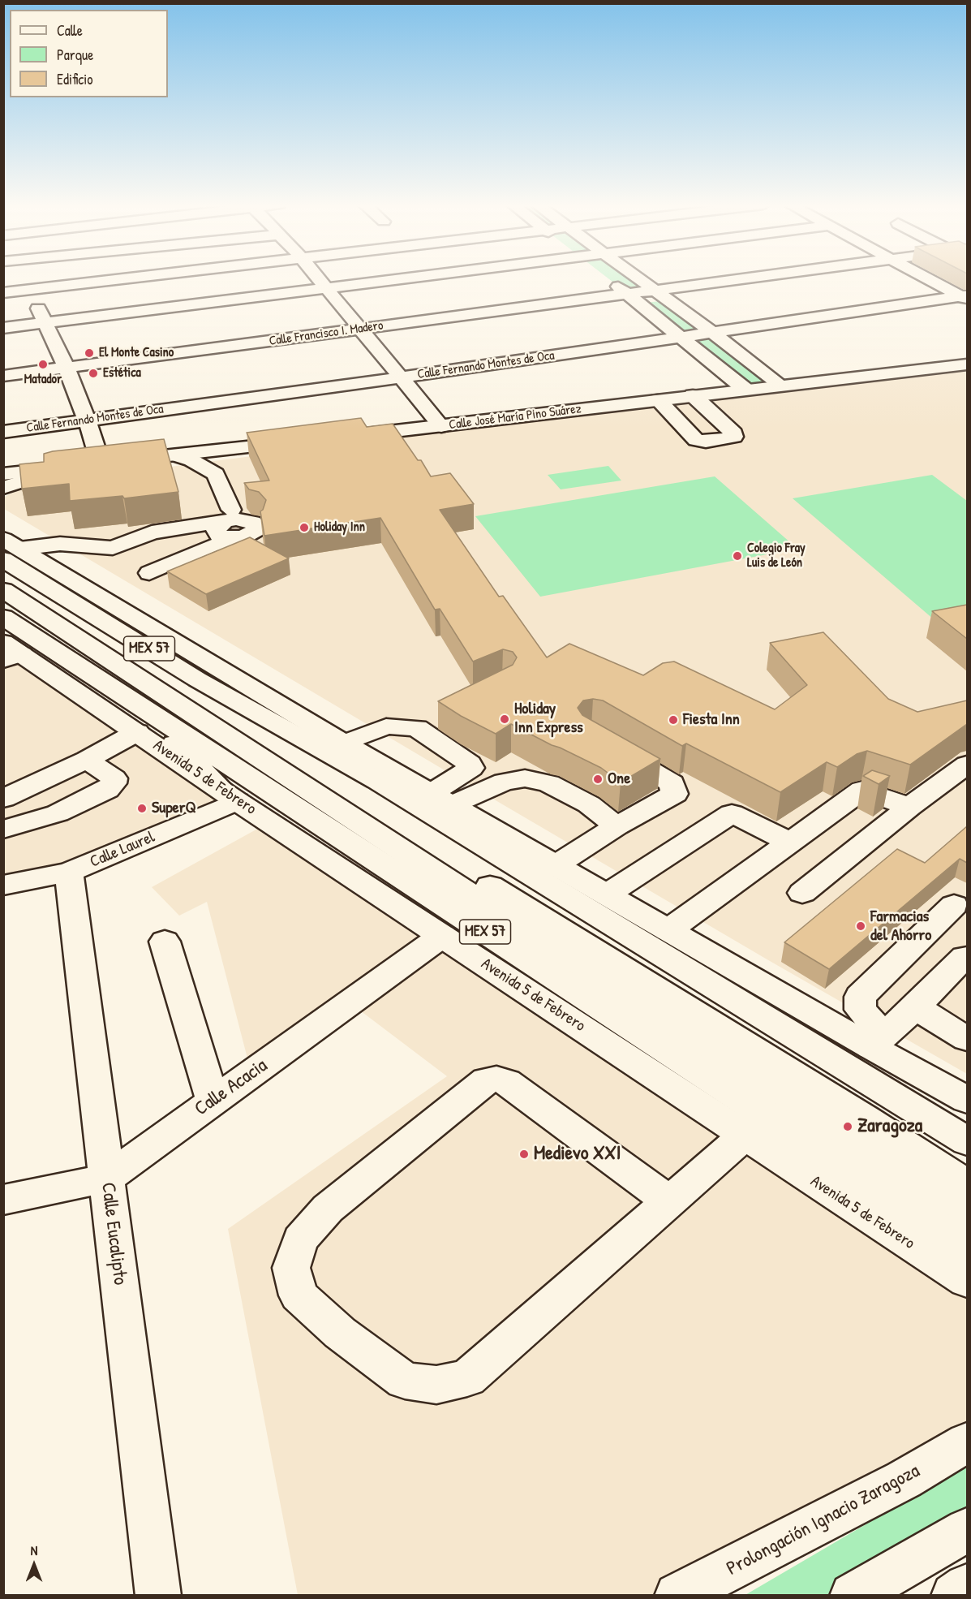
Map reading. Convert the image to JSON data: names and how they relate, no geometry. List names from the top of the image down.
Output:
{
  "streets": {
    "main road": [
      "Calle Francisco I. Madero",
      "Calle Fernando Montes de Oca",
      "Calle José María Pino Suárez",
      "MEX 57",
      "Avenida 5 de Febrero",
      "Calle Laurel",
      "Calle Acacia",
      "Calle Eucalipto",
      "Prolongación Ignacio Zaragoza"
    ]
  },
  "crossings": [
    ["Avenida 5 de Febrero", "Calle Laurel"],
    ["Avenida 5 de Febrero", "Calle Acacia"],
    ["Calle Laurel", "Calle Eucalipto"],
    ["Calle Acacia", "Calle Eucalipto"]
  ],
  "places": [
    "El Monte Casino",
    "Matador",
    "Estética",
    "Holiday Inn",
    "Colegio Fray Luis de León",
    "Holiday Inn Express",
    "Fiesta Inn",
    "One",
    "SuperQ",
    "Farmacias del Ahorro",
    "Zaragoza",
    "Medievo XXI"
  ],
  "legend": ["Calle", "Parque", "Edificio"],
  "north": "top"
}
